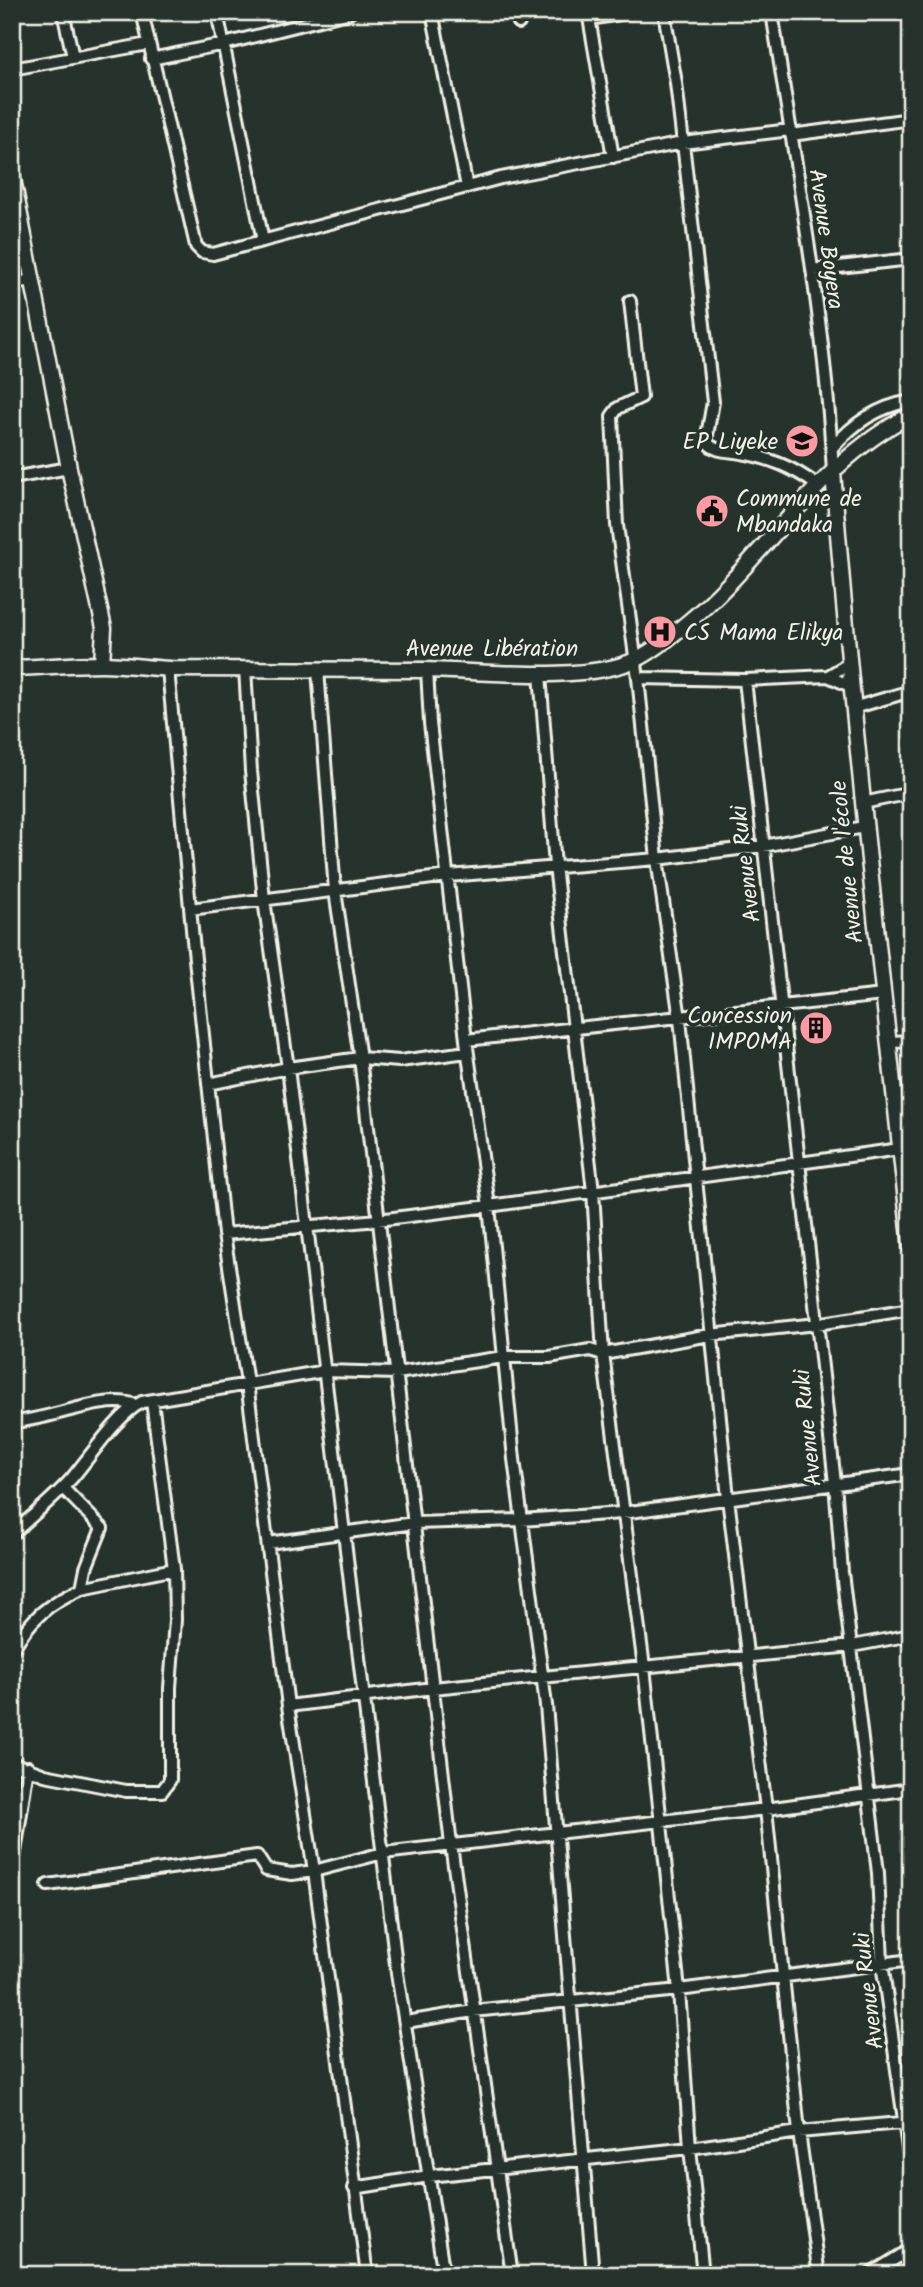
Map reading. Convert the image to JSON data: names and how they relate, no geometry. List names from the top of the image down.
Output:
{
  "streets": {
    "street": [
      "Avenue Boyera",
      "Avenue Libération",
      "Avenue de l'école",
      "Avenue Ruki"
    ]
  },
  "crossings": [
    ["Avenue Boyera", "Avenue Libération"],
    ["Avenue Boyera", "Avenue de l'école"],
    ["Avenue Libération", "Avenue de l'école"]
  ],
  "places": {
    "school or university": ["EP Liyeke"],
    "public building": ["Commune de Mbandaka"],
    "hospital": ["CS Mama Elikya"],
    "building": ["Concession IMPOMA"]
  }
}
